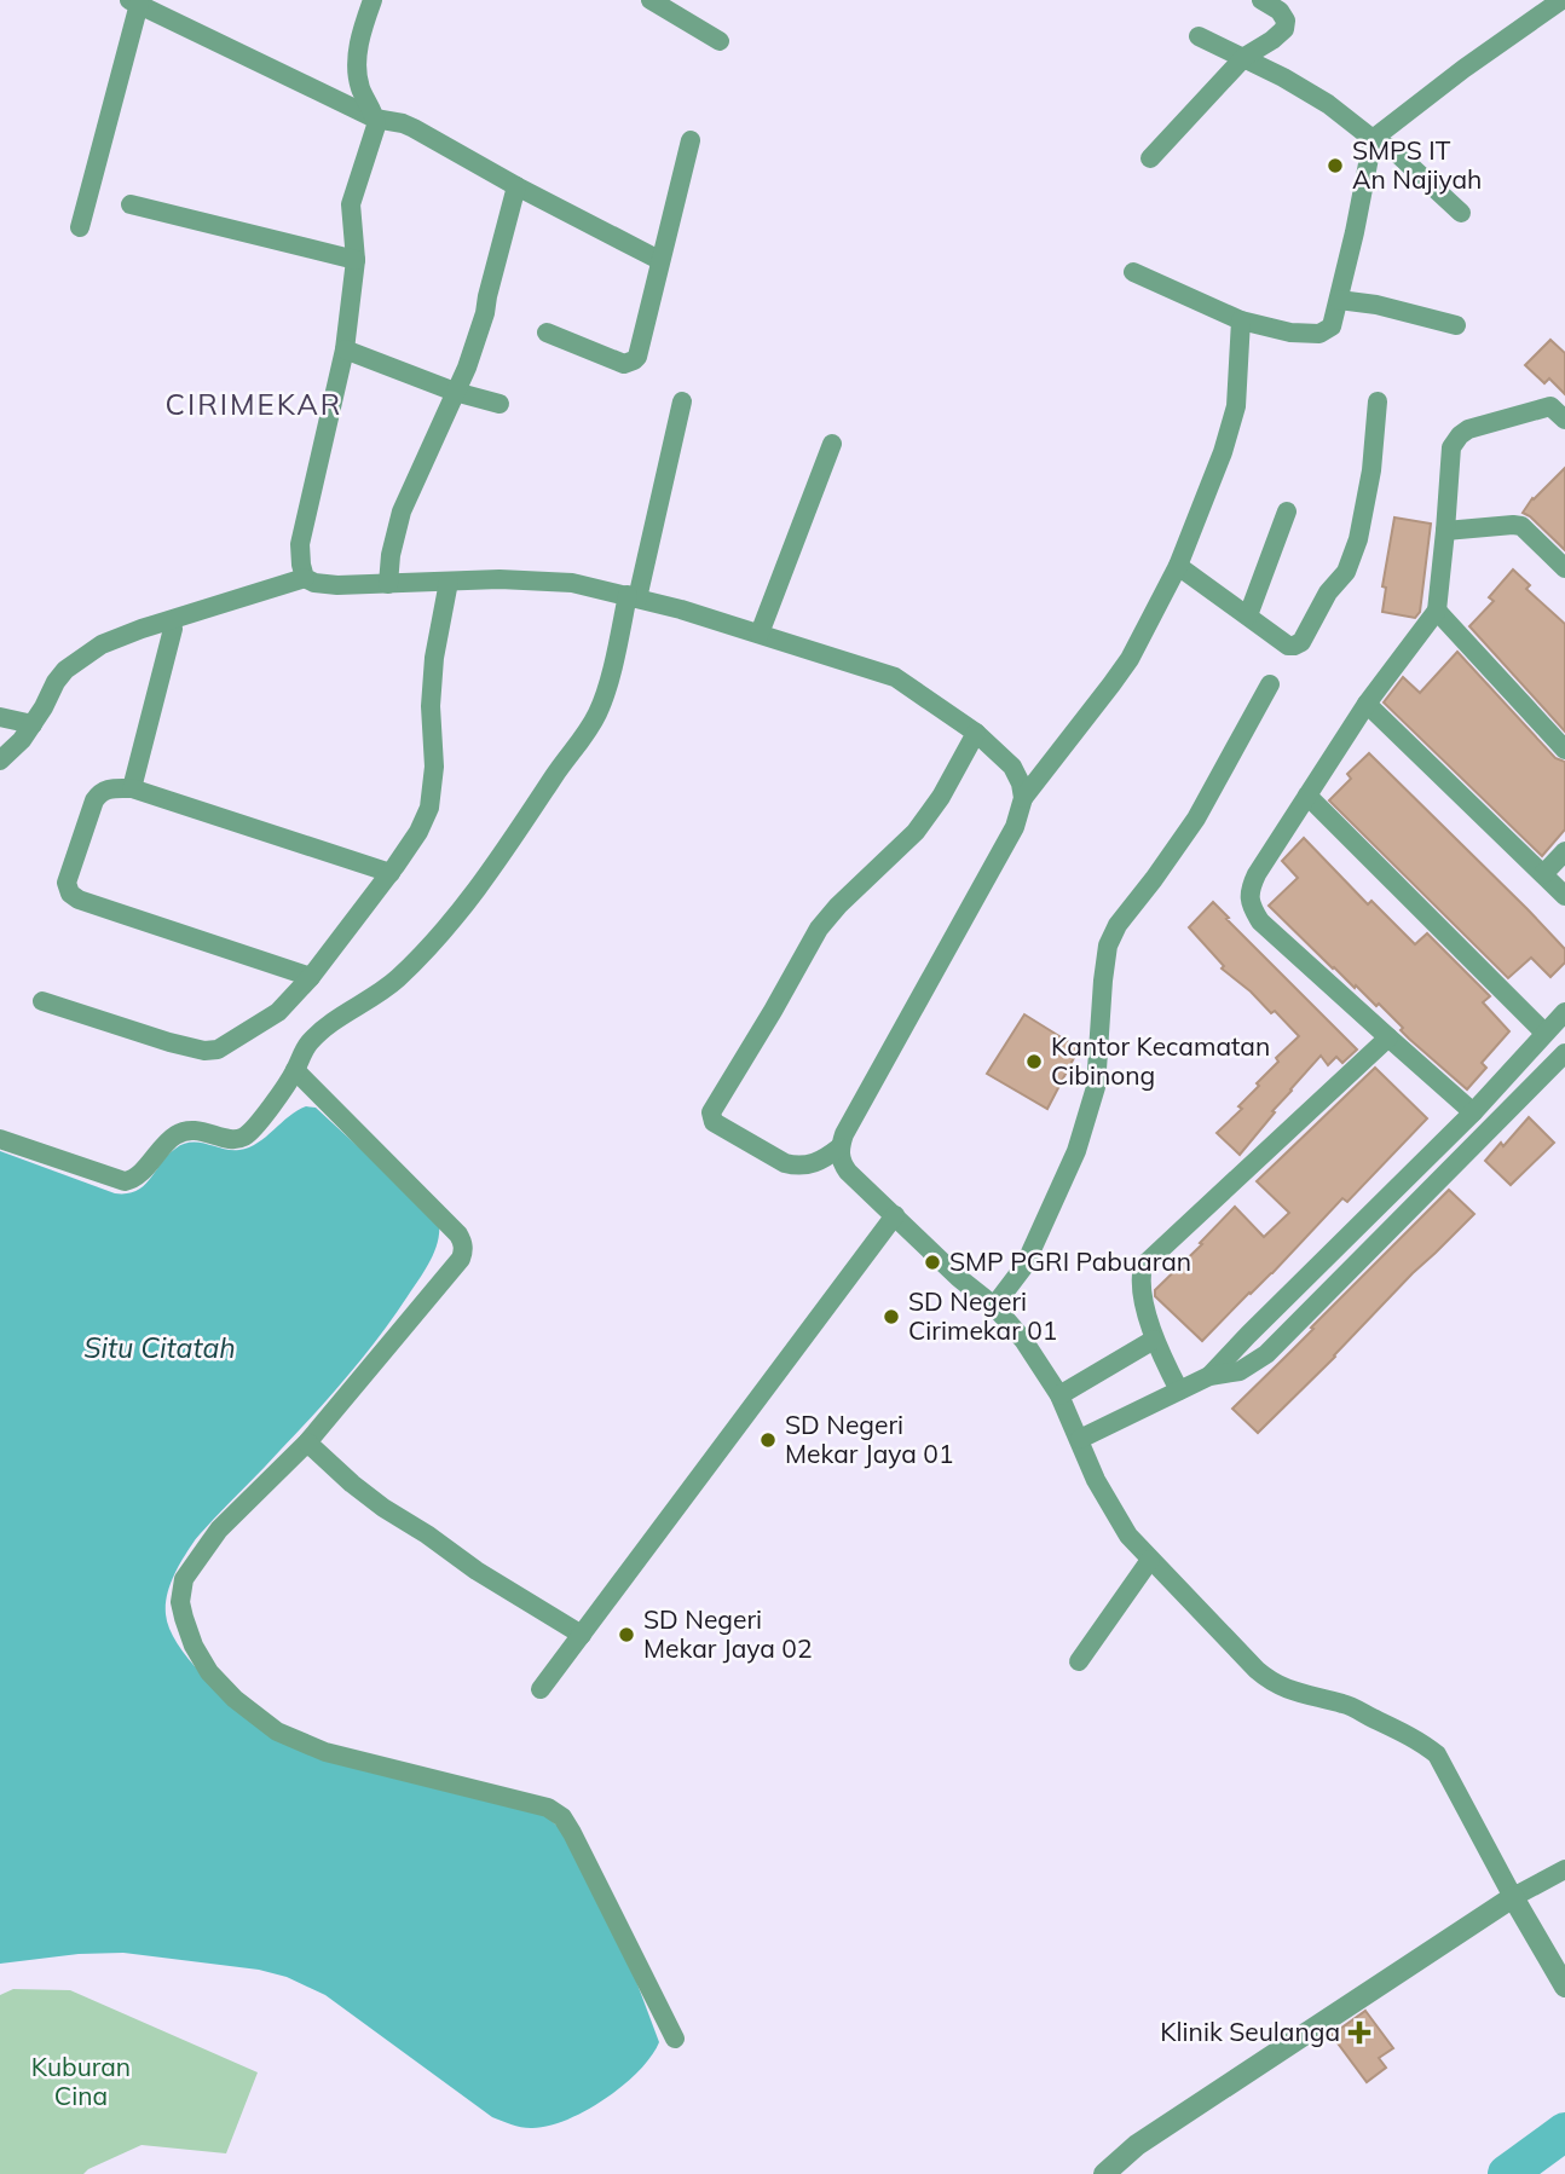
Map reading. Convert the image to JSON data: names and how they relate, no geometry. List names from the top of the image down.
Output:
{
  "districts": ["CIRIMEKAR"],
  "water": ["Situ Citatah"],
  "parks": ["Kuburan Cina"],
  "places": {
    "other": [
      "SMPS IT An Najiyah",
      "Kantor Kecamatan Cibinong",
      "SMP PGRI Pabuaran",
      "SD Negeri Cirimekar 01",
      "SD Negeri Mekar Jaya 01",
      "SD Negeri Mekar Jaya 02"
    ],
    "health": ["Klinik Seulanga"]
  }
}
